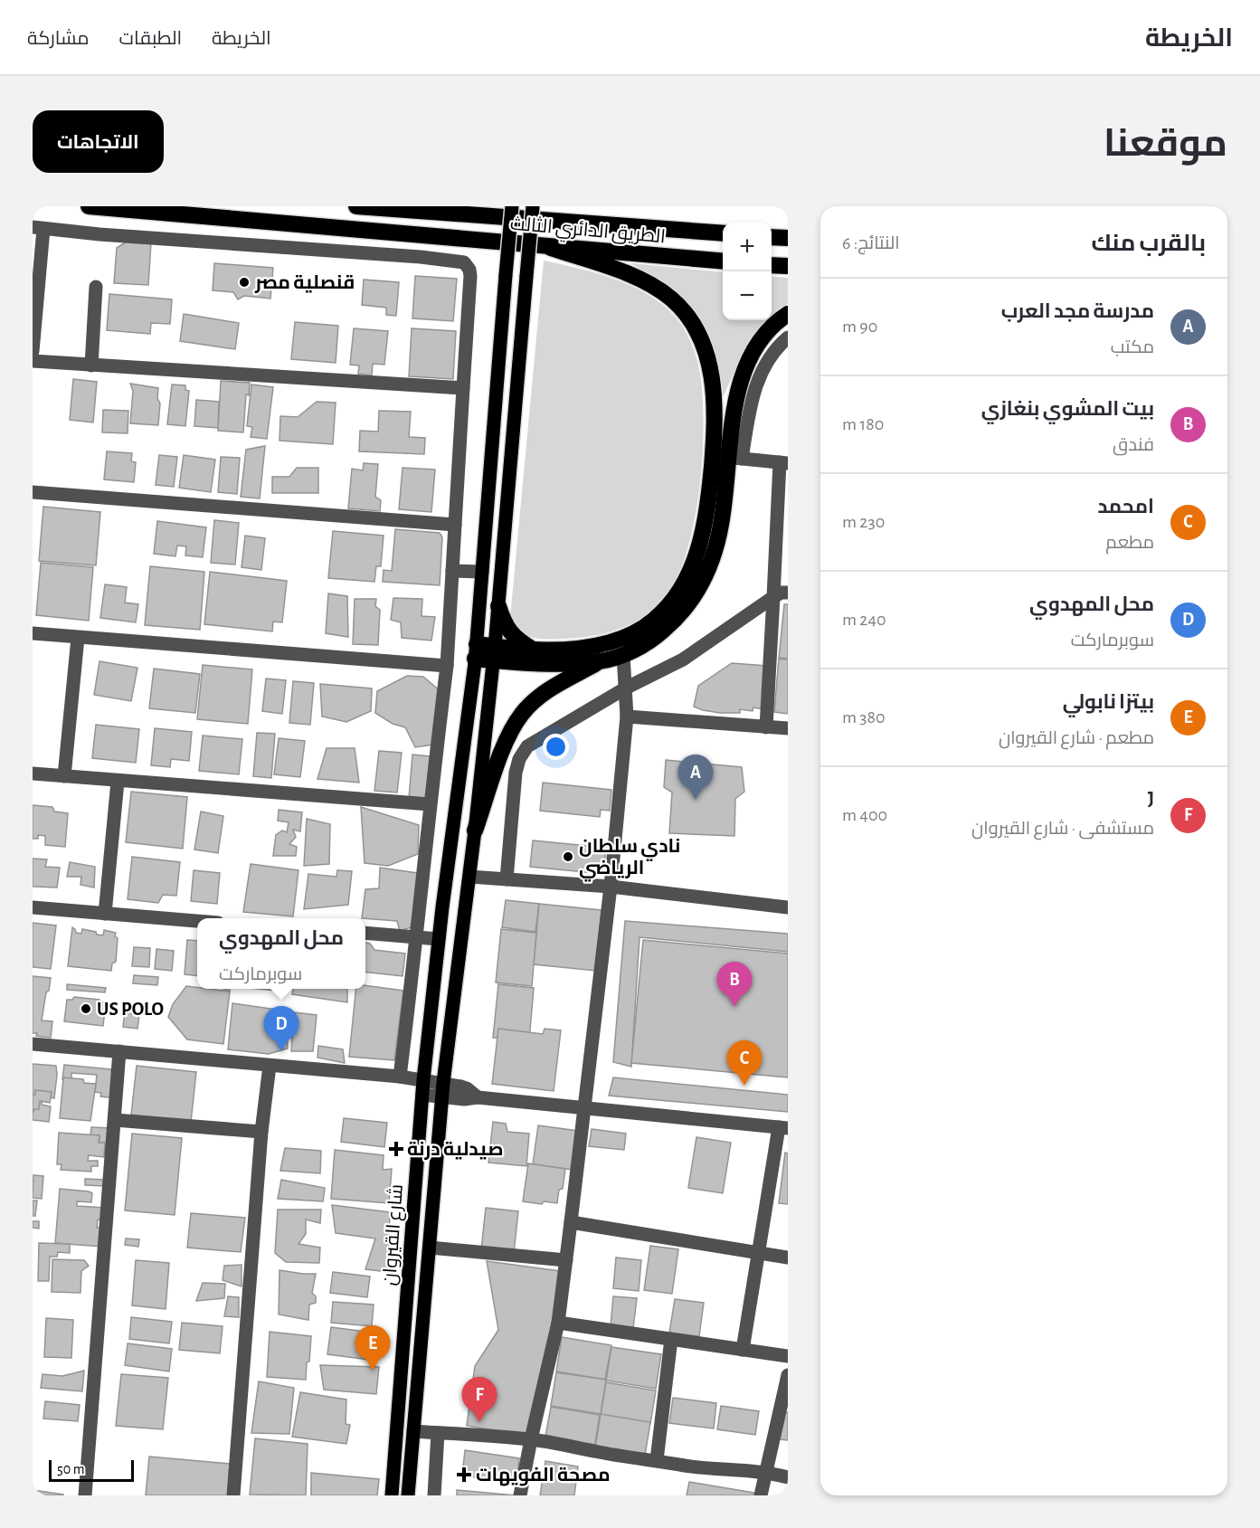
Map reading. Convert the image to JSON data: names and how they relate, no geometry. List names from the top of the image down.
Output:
{
  "streets": {
    "highway": ["الطريق الدائري الثالث"],
    "main road": ["شارع القيروان"]
  },
  "places": {
    "other": ["قنصلية مصر", "نادي سلطان الرياضي", "US POLO"],
    "health": ["صيدلية درنة", "مصحة الفويهات"]
  },
  "scale_bar": "50 m",
  "page": {
    "header": "الخريطة",
    "nav": ["الخريطة", "الطبقات", "مشاركة"],
    "title": "موقعنا",
    "buttons": "الاتجاهات",
    "heading": ["بالقرب منك", "النتائج: 6"],
    "map_buttons": ["+", "−"],
    "list": [
      {
        "mark": "A",
        "name": "مدرسة مجد العرب",
        "note": "مكتب",
        "value": "90 m"
      },
      {
        "mark": "B",
        "name": "بيت المشوي بنغازي",
        "note": "فندق",
        "value": "180 m"
      },
      {
        "mark": "C",
        "name": "امحمد",
        "note": "مطعم",
        "value": "230 m"
      },
      {
        "mark": "D",
        "name": "محل المهدوي",
        "note": "سوبرماركت",
        "value": "240 m"
      },
      {
        "mark": "E",
        "name": "بيتزا نابولي",
        "note": "مطعم · شارع القيروان",
        "value": "380 m"
      },
      {
        "mark": "F",
        "name": "J",
        "note": "مستشفى · شارع القيروان",
        "value": "400 m"
      }
    ],
    "pins": [
      "A",
      "B",
      "D",
      "C",
      "E",
      "F"
    ],
    "popup": ["محل المهدوي", "سوبرماركت"],
    "scale": "50 m"
  }
}
